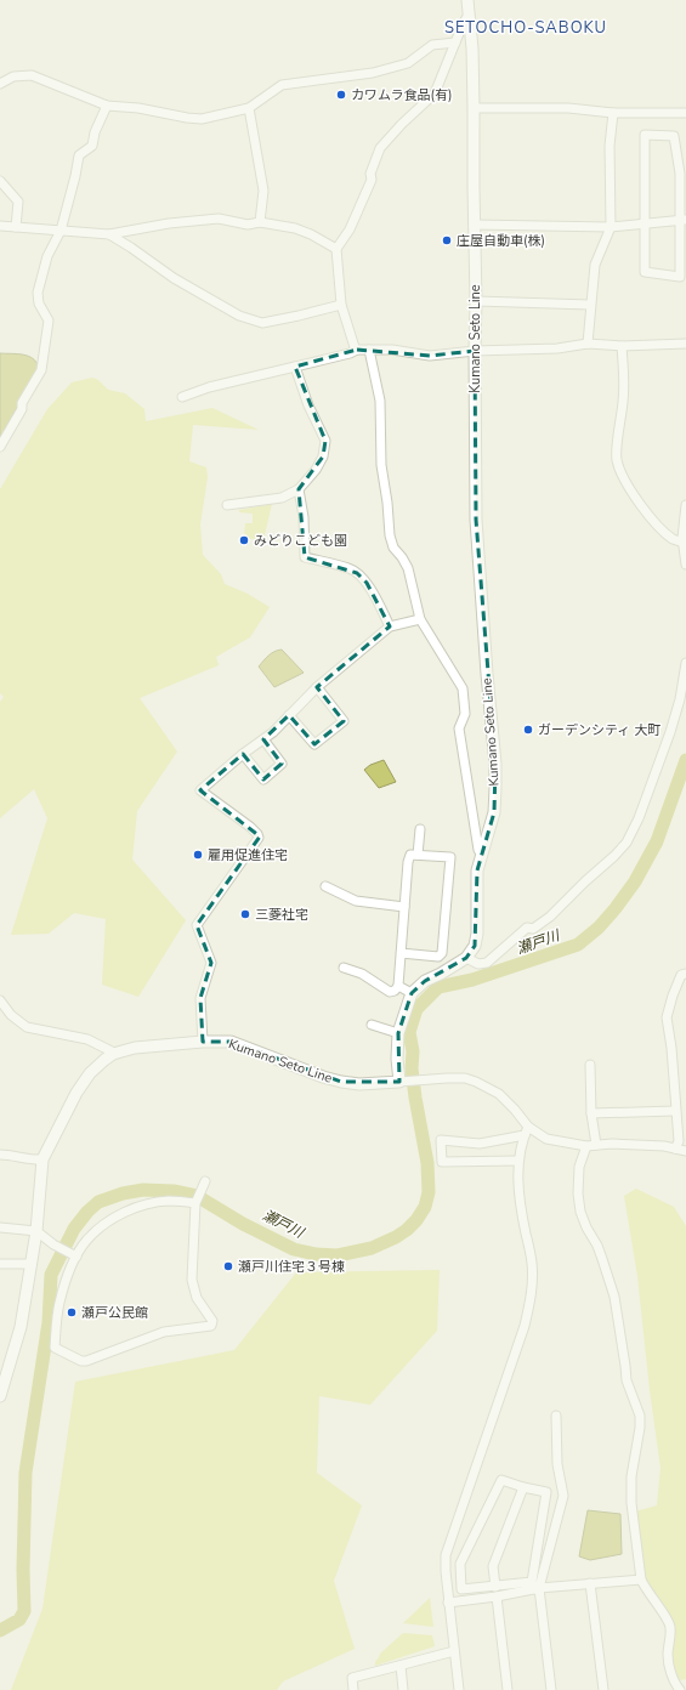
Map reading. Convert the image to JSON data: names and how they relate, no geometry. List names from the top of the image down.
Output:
{
  "streets": {
    "main road": ["Kumano Seto Line"]
  },
  "districts": ["SETOCHO-SABOKU"],
  "water": ["瀬戸川"],
  "places": [
    "カワムラ食品(有)",
    "庄屋自動車(株)",
    "みどりこども園",
    "ガーデンシティ 大町",
    "雇用促進住宅",
    "三菱社宅",
    "瀬戸川住宅３号棟",
    "瀬戸公民館"
  ]
}
